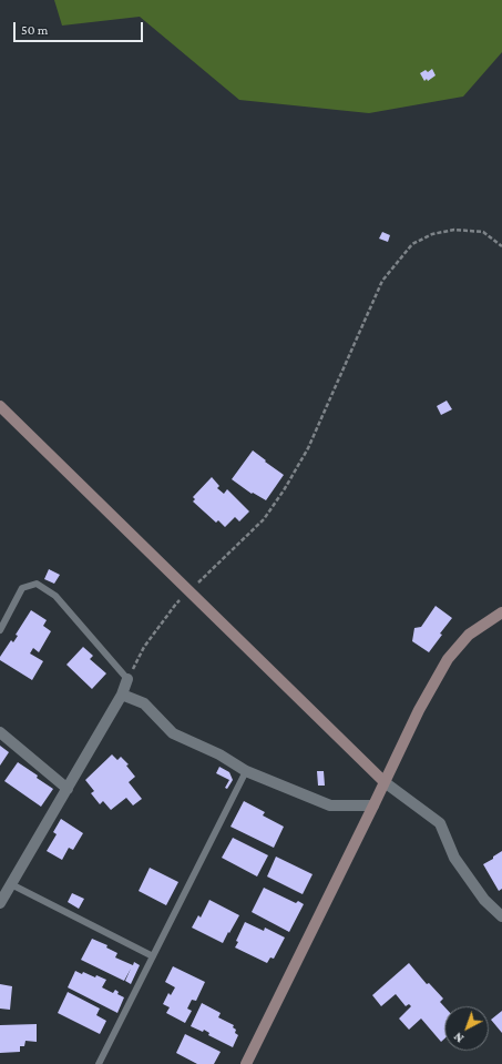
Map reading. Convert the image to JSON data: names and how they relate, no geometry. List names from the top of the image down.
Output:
{
  "scale_bar": "50 m",
  "north": "bottom left"
}
